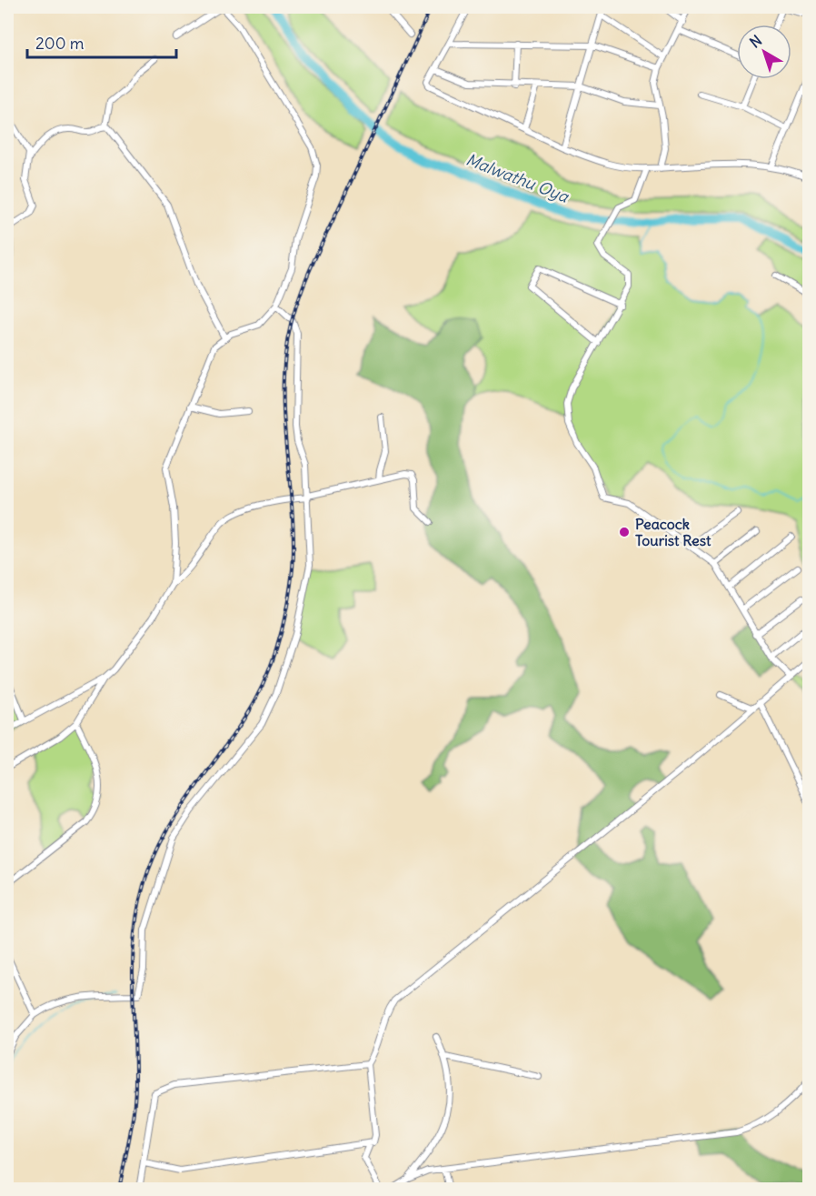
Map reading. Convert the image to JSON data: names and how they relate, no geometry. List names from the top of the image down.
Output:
{
  "water": ["Malwathu Oya"],
  "places": ["Peacock Tourist Rest"],
  "scale_bar": "200 m",
  "north": "top left"
}
